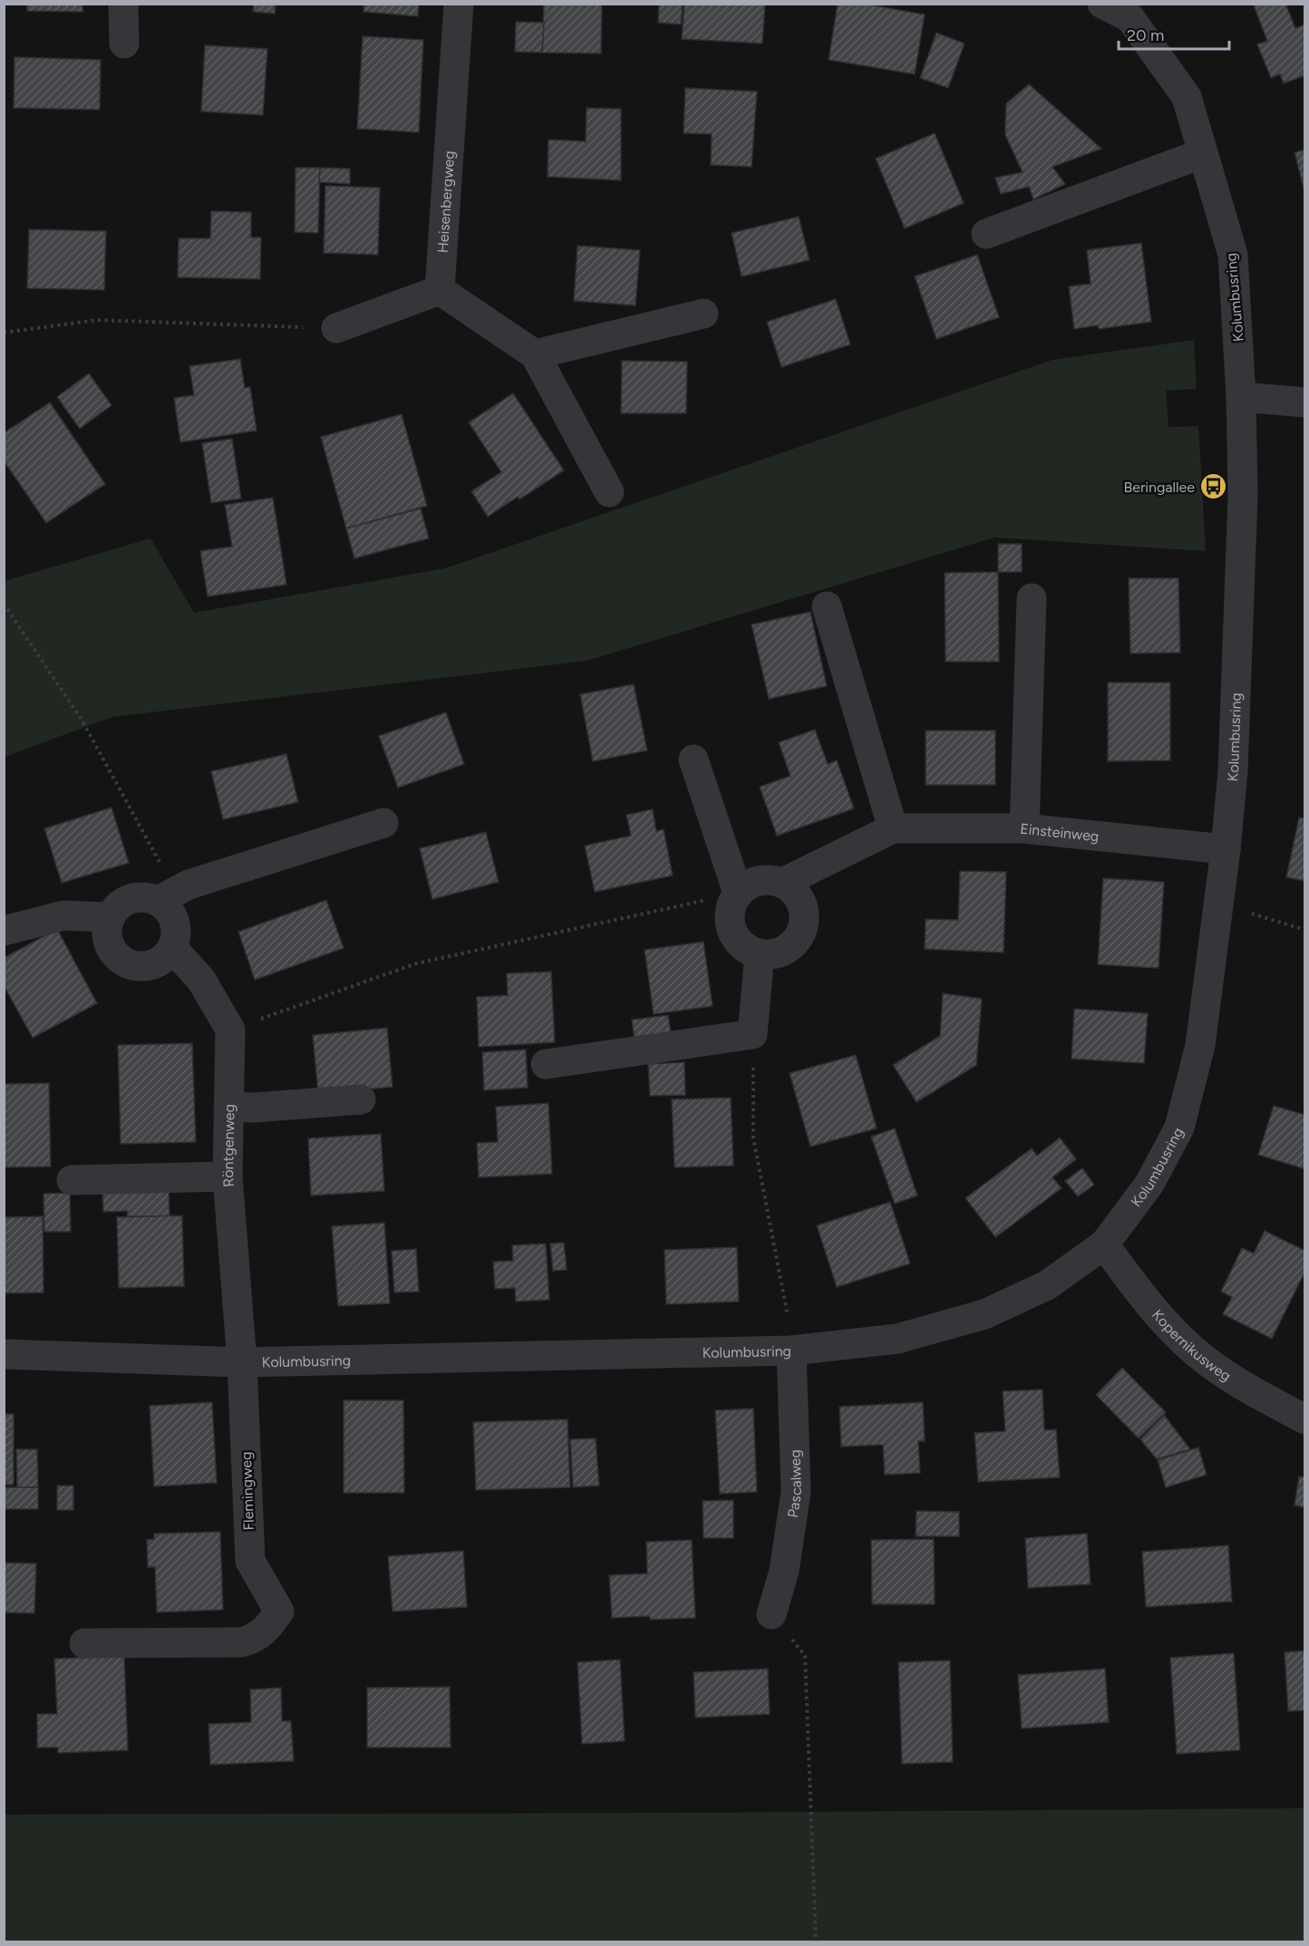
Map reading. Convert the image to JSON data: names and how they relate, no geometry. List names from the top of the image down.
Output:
{
  "streets": {
    "street": [
      "Heisenbergweg",
      "Kolumbusring",
      "Einsteinweg",
      "Röntgenweg",
      "Kopernikusweg",
      "Pascalweg",
      "Flemingweg"
    ]
  },
  "crossings": [
    ["Kolumbusring", "Einsteinweg"],
    ["Kolumbusring", "Röntgenweg"],
    ["Kolumbusring", "Kopernikusweg"],
    ["Kolumbusring", "Pascalweg"],
    ["Kolumbusring", "Flemingweg"],
    ["Röntgenweg", "Flemingweg"]
  ],
  "places": {
    "bus stop": ["Beringallee"]
  },
  "scale_bar": "20 m"
}
